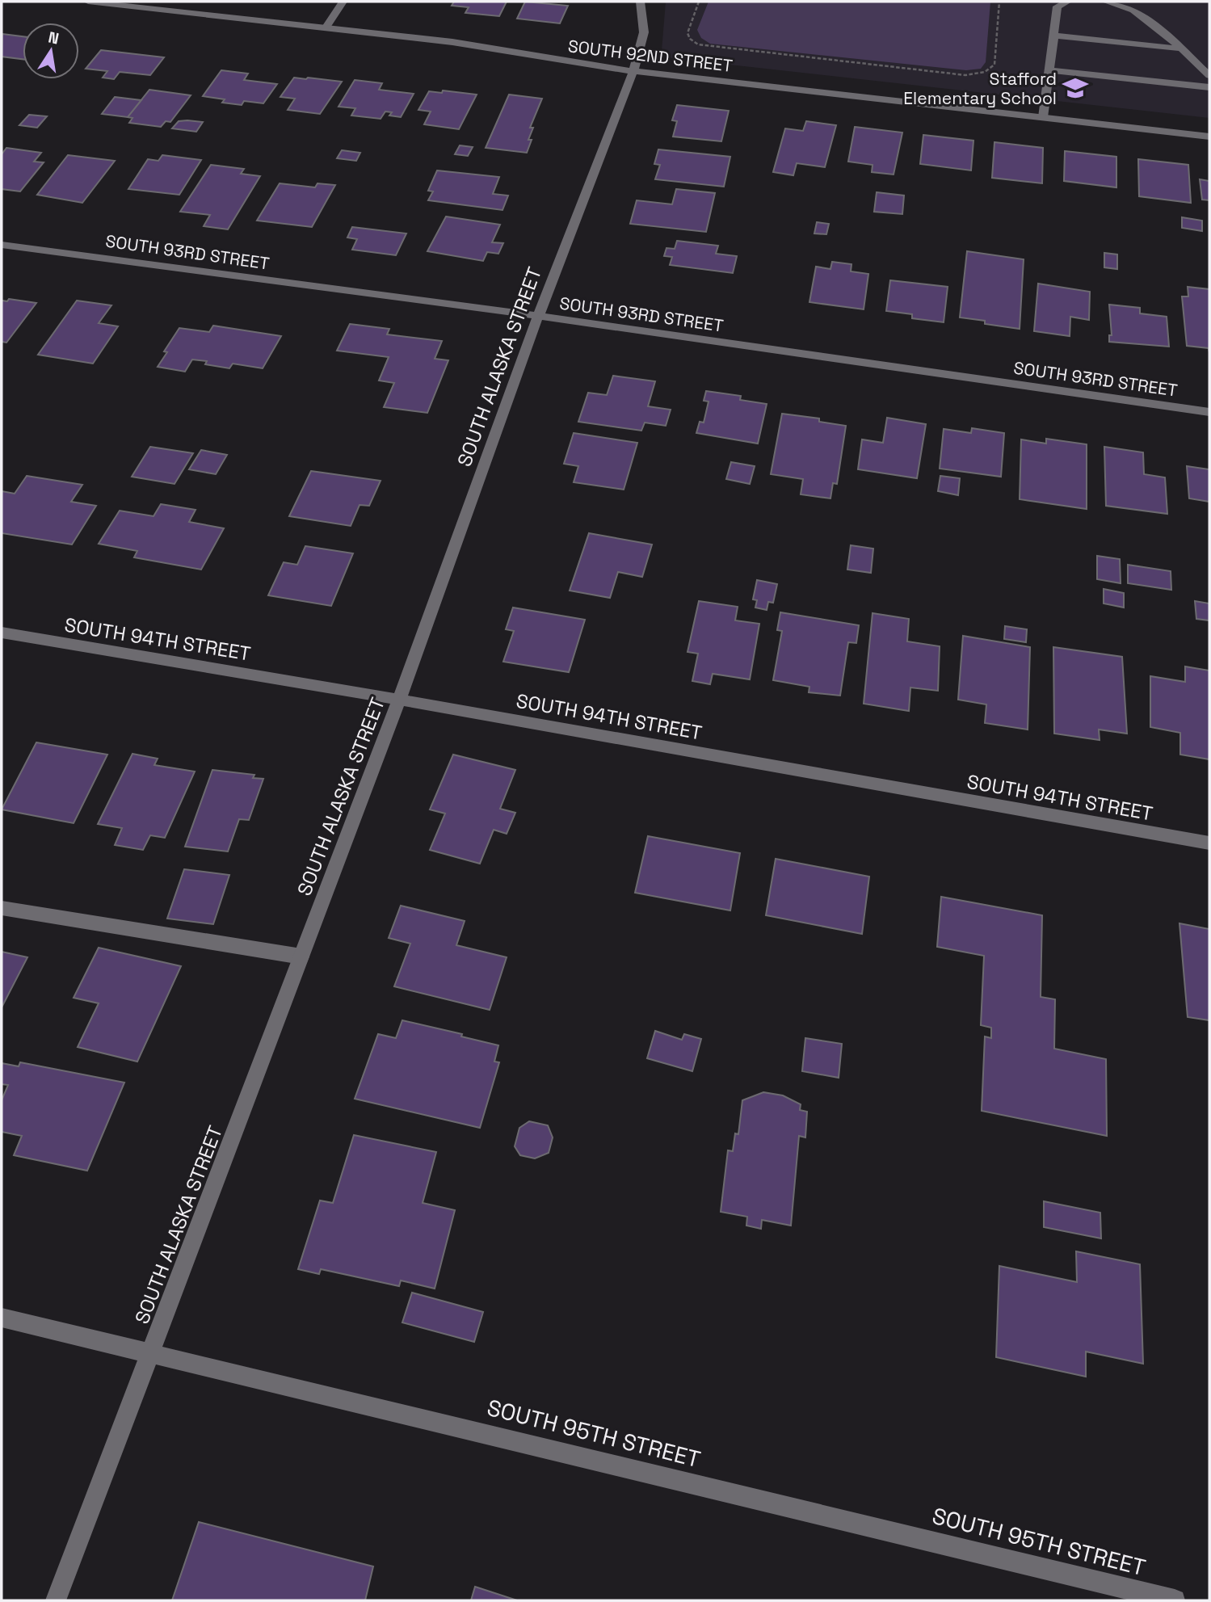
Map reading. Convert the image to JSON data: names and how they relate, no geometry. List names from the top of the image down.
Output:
{
  "streets": {
    "street": [
      "SOUTH 92ND STREET",
      "SOUTH 93RD STREET",
      "SOUTH ALASKA STREET",
      "SOUTH 94TH STREET",
      "SOUTH 95TH STREET"
    ]
  },
  "crossings": [
    ["SOUTH 92ND STREET", "SOUTH ALASKA STREET"],
    ["SOUTH 93RD STREET", "SOUTH ALASKA STREET"],
    ["SOUTH ALASKA STREET", "SOUTH 94TH STREET"],
    ["SOUTH ALASKA STREET", "SOUTH 95TH STREET"]
  ],
  "places": {
    "school or university": ["Stafford Elementary School"]
  },
  "north": "top"
}
